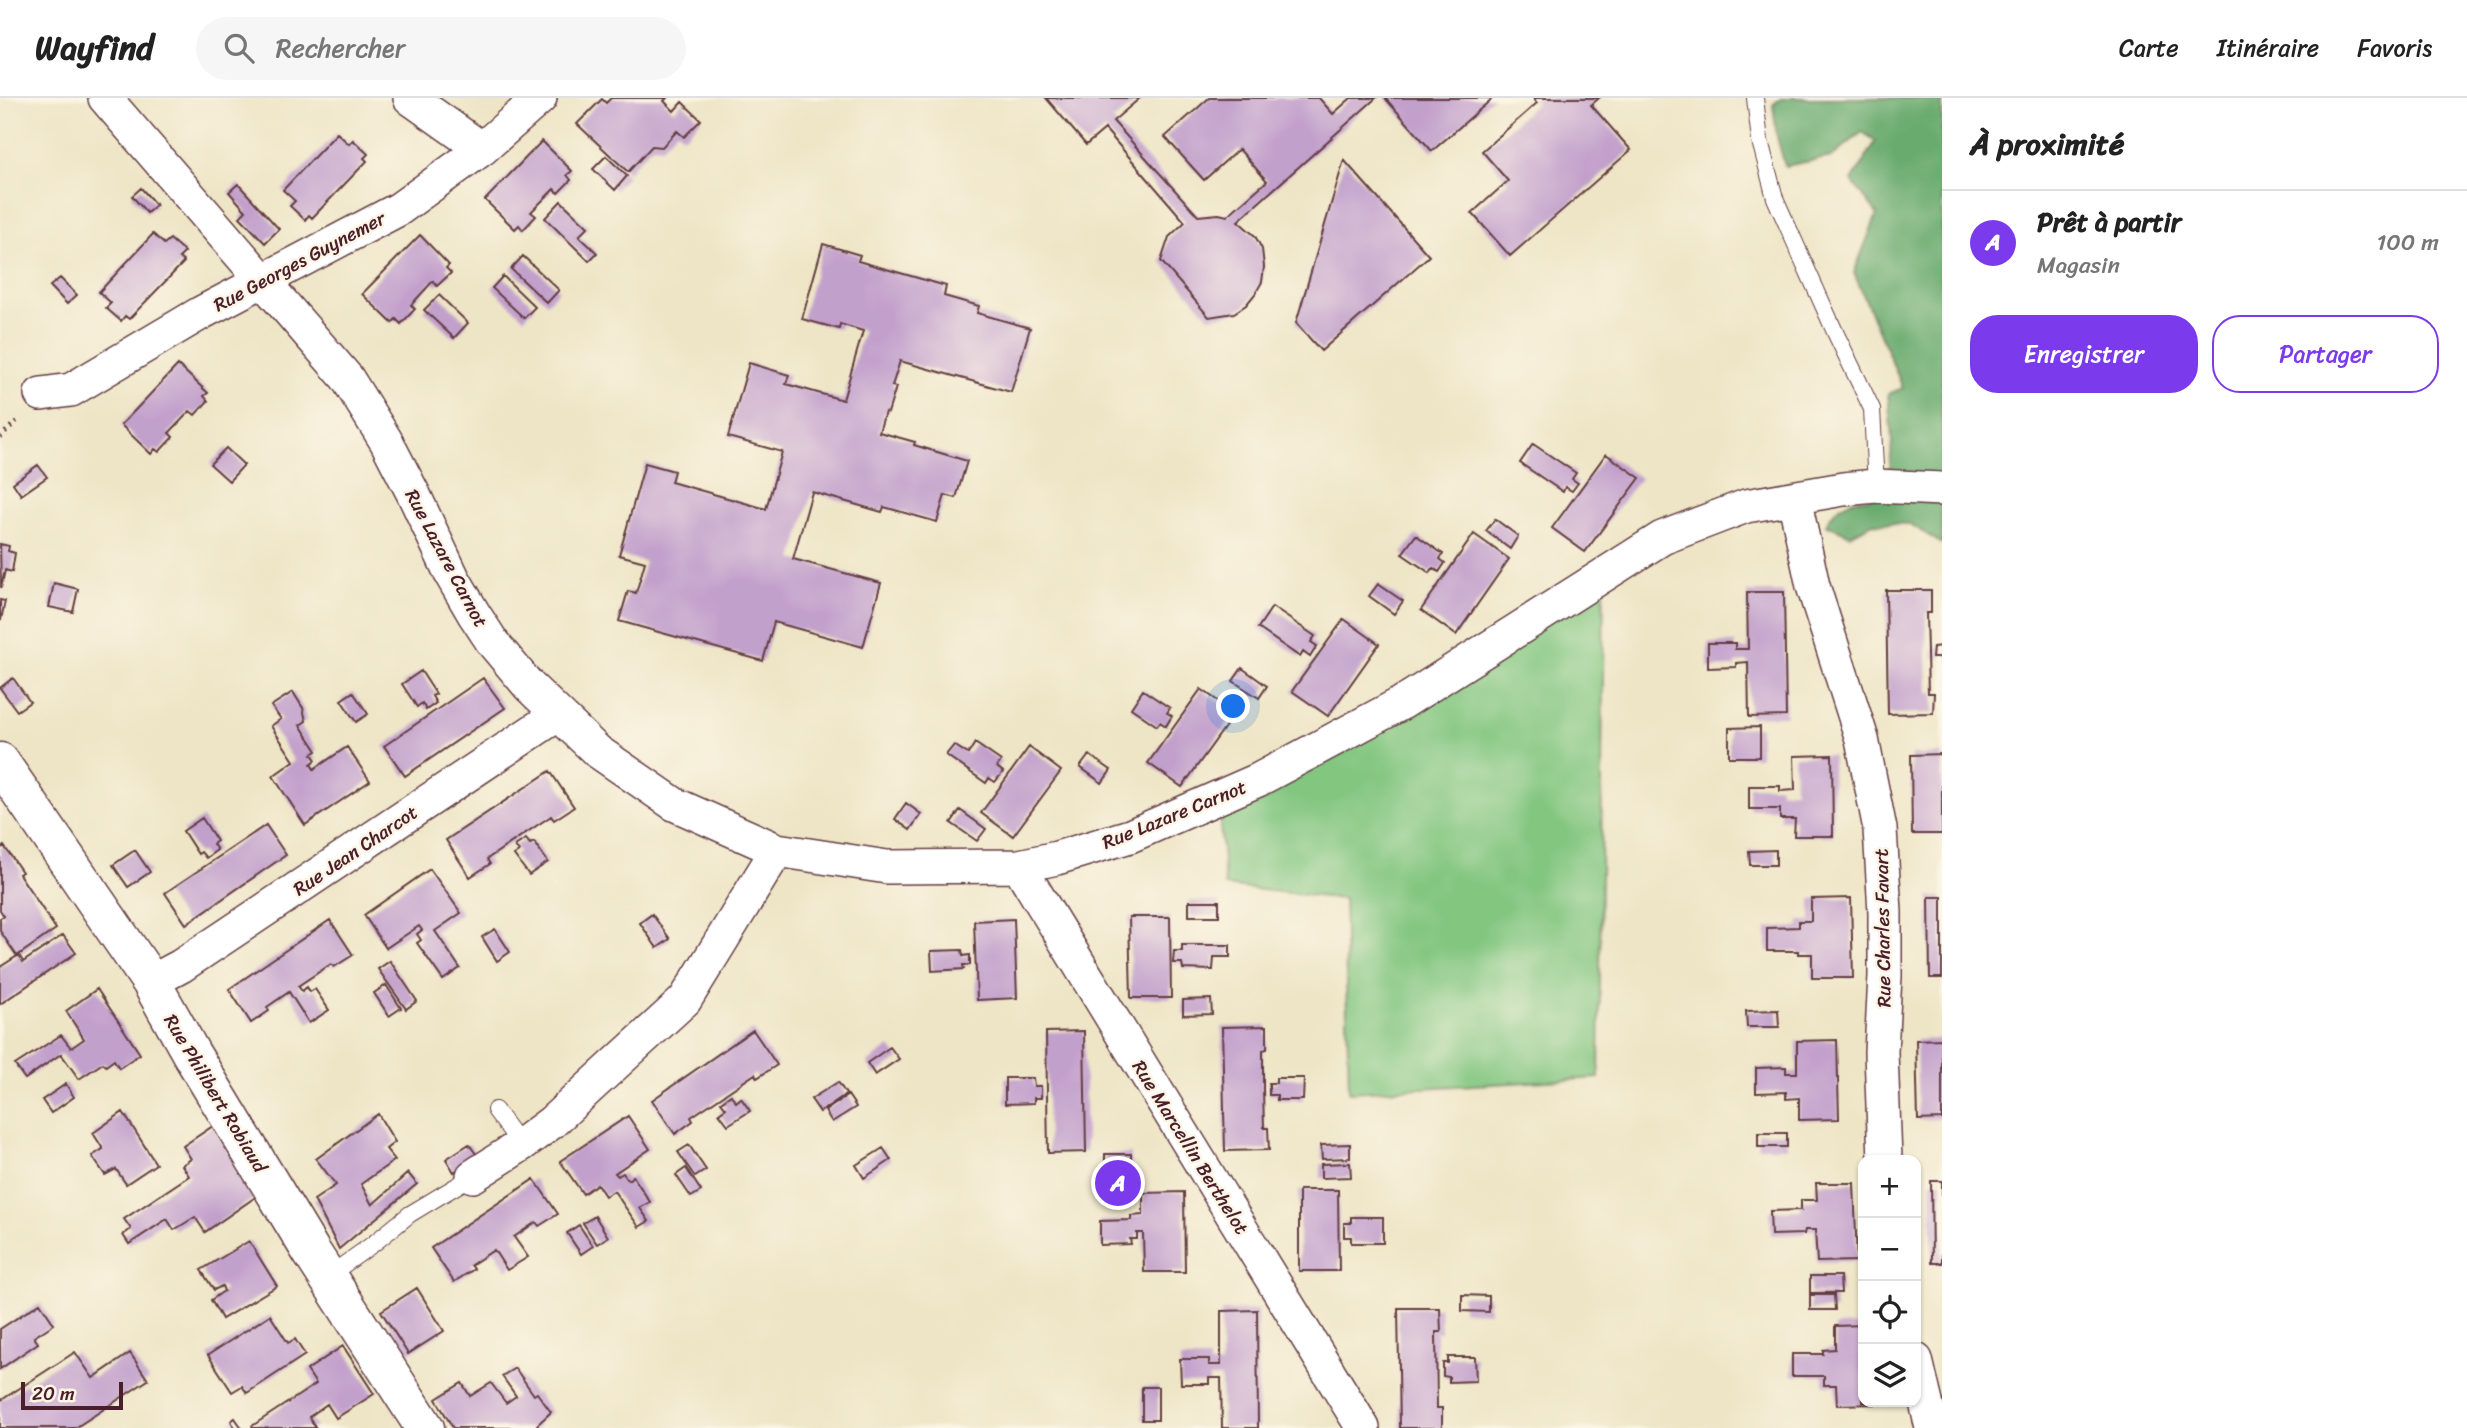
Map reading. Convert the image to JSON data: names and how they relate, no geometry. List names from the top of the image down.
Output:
{
  "streets": {
    "street": [
      "Rue Georges Guynemer",
      "Rue Lazare Carnot",
      "Rue Jean Charcot",
      "Rue Charles Favart",
      "Rue Philibert Robiaud",
      "Rue Marcellin Berthelot"
    ]
  },
  "crossings": [
    ["Rue Georges Guynemer", "Rue Lazare Carnot"],
    ["Rue Lazare Carnot", "Rue Jean Charcot"],
    ["Rue Lazare Carnot", "Rue Charles Favart"],
    ["Rue Lazare Carnot", "Rue Marcellin Berthelot"],
    ["Rue Jean Charcot", "Rue Philibert Robiaud"]
  ],
  "scale_bar": "20 m",
  "page": {
    "header": "Wayfind",
    "search": "Rechercher",
    "nav": ["Carte", "Itinéraire", "Favoris"],
    "heading": "À proximité",
    "list": [
      {
        "mark": "A",
        "name": "Prêt à partir",
        "note": "Magasin",
        "value": "100 m"
      }
    ],
    "buttons": ["Enregistrer", "Partager"],
    "map_buttons": ["+", "−"],
    "pins": "A",
    "scale": "20 m"
  }
}
